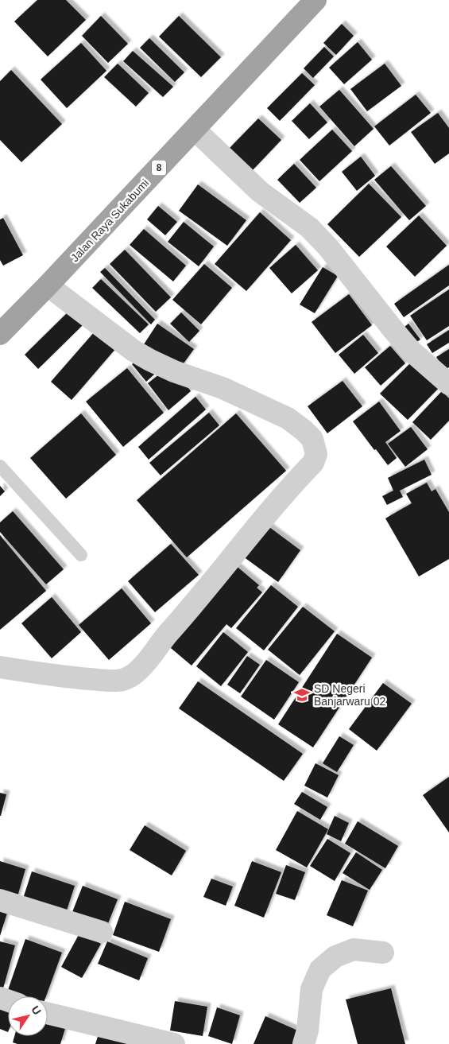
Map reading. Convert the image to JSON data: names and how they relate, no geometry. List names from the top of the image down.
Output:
{
  "streets": {
    "highway": ["8", "Jalan Raya Sukabumi"]
  },
  "places": {
    "school or university": ["SD Negeri Banjarwaru 02"]
  },
  "north": "top right"
}
